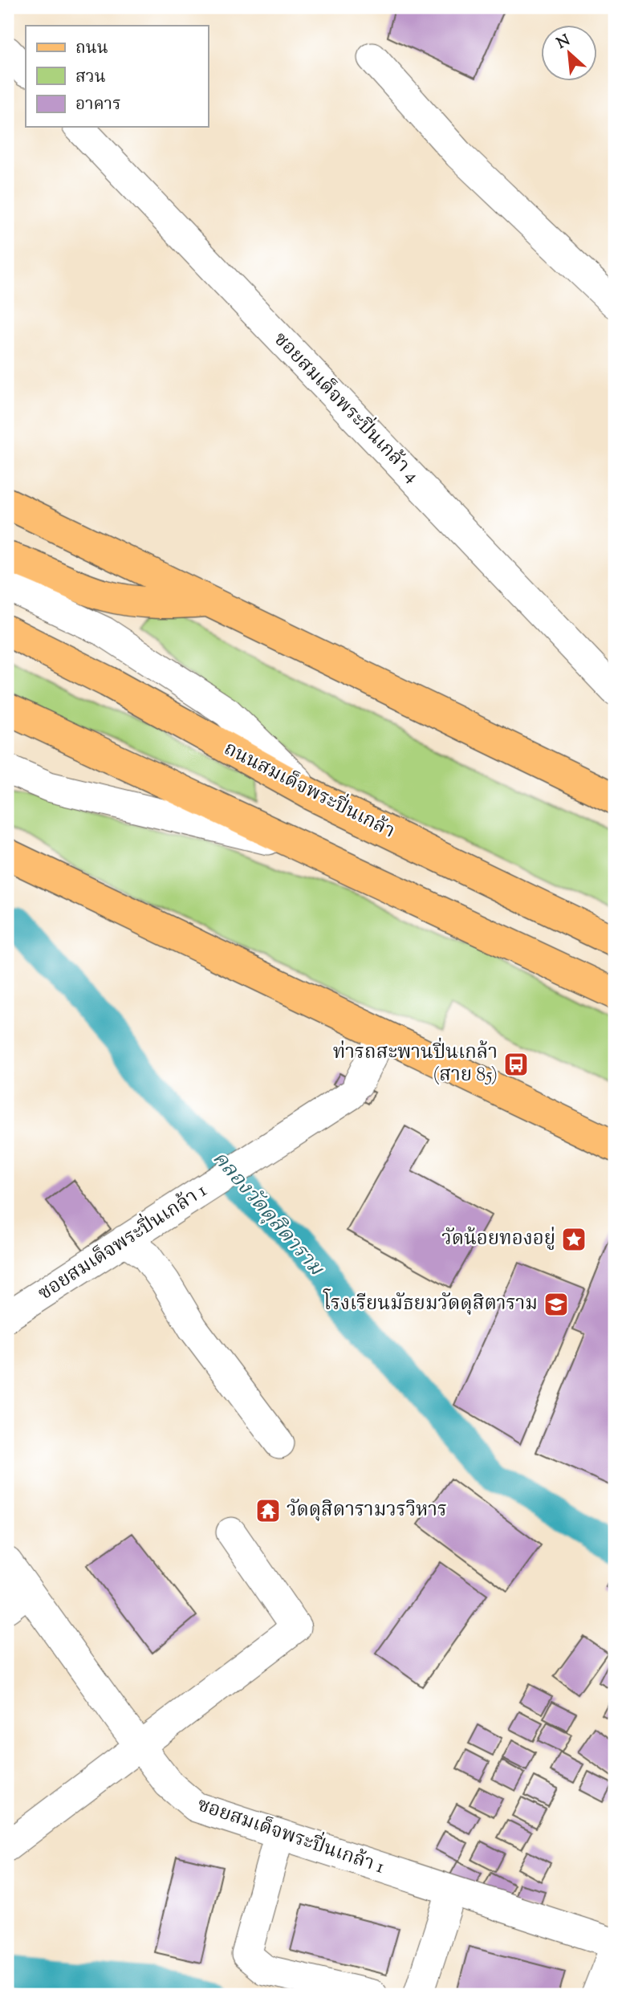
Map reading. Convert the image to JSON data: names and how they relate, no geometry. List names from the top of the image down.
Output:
{
  "streets": {
    "main road": ["ถนนสมเด็จพระปิ่นเกล้า"],
    "street": ["ซอยสมเด็จพระปิ่นเกล้า 4", "ซอยสมเด็จพระปิ่นเกล้า 1"]
  },
  "water": ["คลองวัดดุสิดาราม"],
  "places": {
    "bus stop": ["ท่ารถสะพานปิ่นเกล้า (สาย 85)"],
    "place": ["วัดน้อยทองอยู่"],
    "school or university": ["โรงเรียนมัธยมวัดดุสิตาราม"],
    "temple": ["วัดดุสิดารามวรวิหาร"]
  },
  "legend": ["ถนน", "สวน", "อาคาร"],
  "north": "top left"
}
